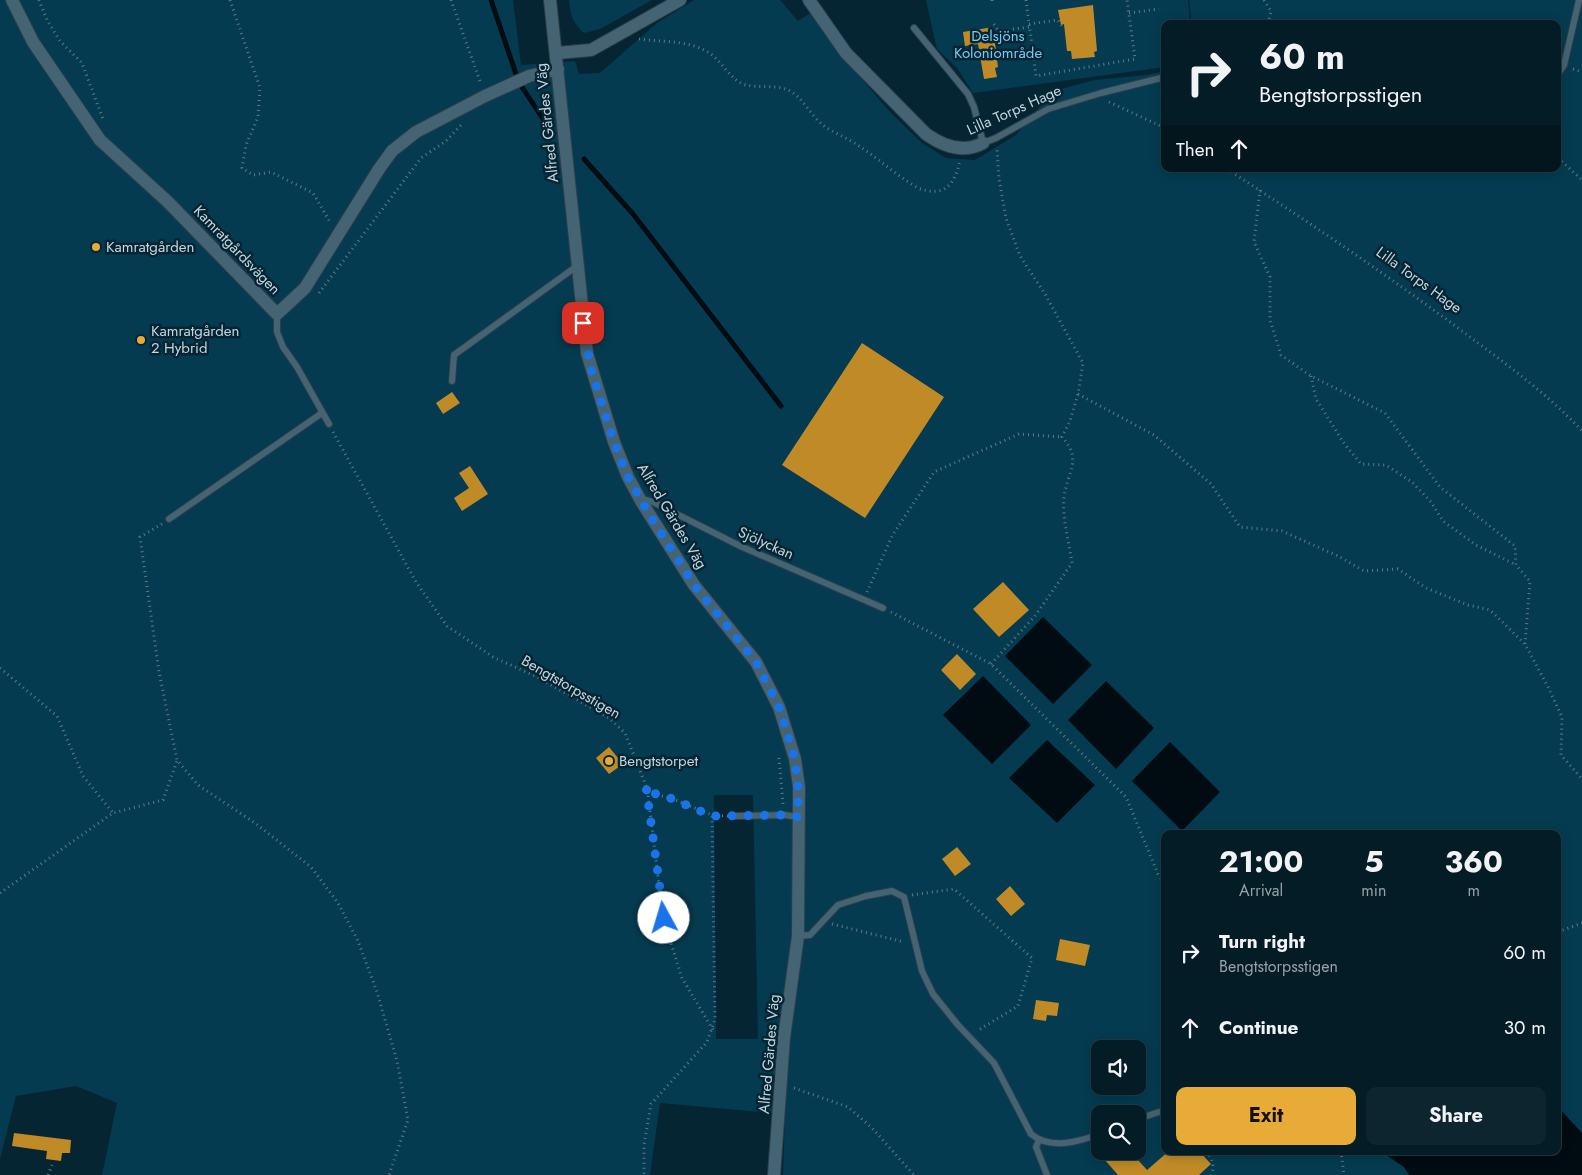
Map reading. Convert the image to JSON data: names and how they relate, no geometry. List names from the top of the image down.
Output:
{
  "streets": {
    "street": ["Lilla Torps Hage", "Alfred Gärdes Väg", "Kamratgårdsvägen"],
    "lane": ["Sjölyckan"],
    "path": ["Bengtstorpsstigen"]
  },
  "crossings": [
    ["Alfred Gärdes Väg", "Kamratgårdsvägen"],
    ["Alfred Gärdes Väg", "Sjölyckan"]
  ],
  "parks": ["Delsjöns Koloniområde"],
  "places": ["Kamratgården", "Kamratgården 2 Hybrid", "Bengtstorpet"],
  "page": {
    "turn": ["60 m", "Bengtstorpsstigen"],
    "then": "Then",
    "eta": [
      "21:00",
      "Arrival",
      "5",
      "min",
      "360",
      "m"
    ],
    "list": [
      {
        "name": "Turn right",
        "note": "Bengtstorpsstigen",
        "value": "60 m"
      },
      {
        "name": "Continue",
        "value": "30 m"
      }
    ],
    "buttons": ["Exit", "Share"]
  }
}
